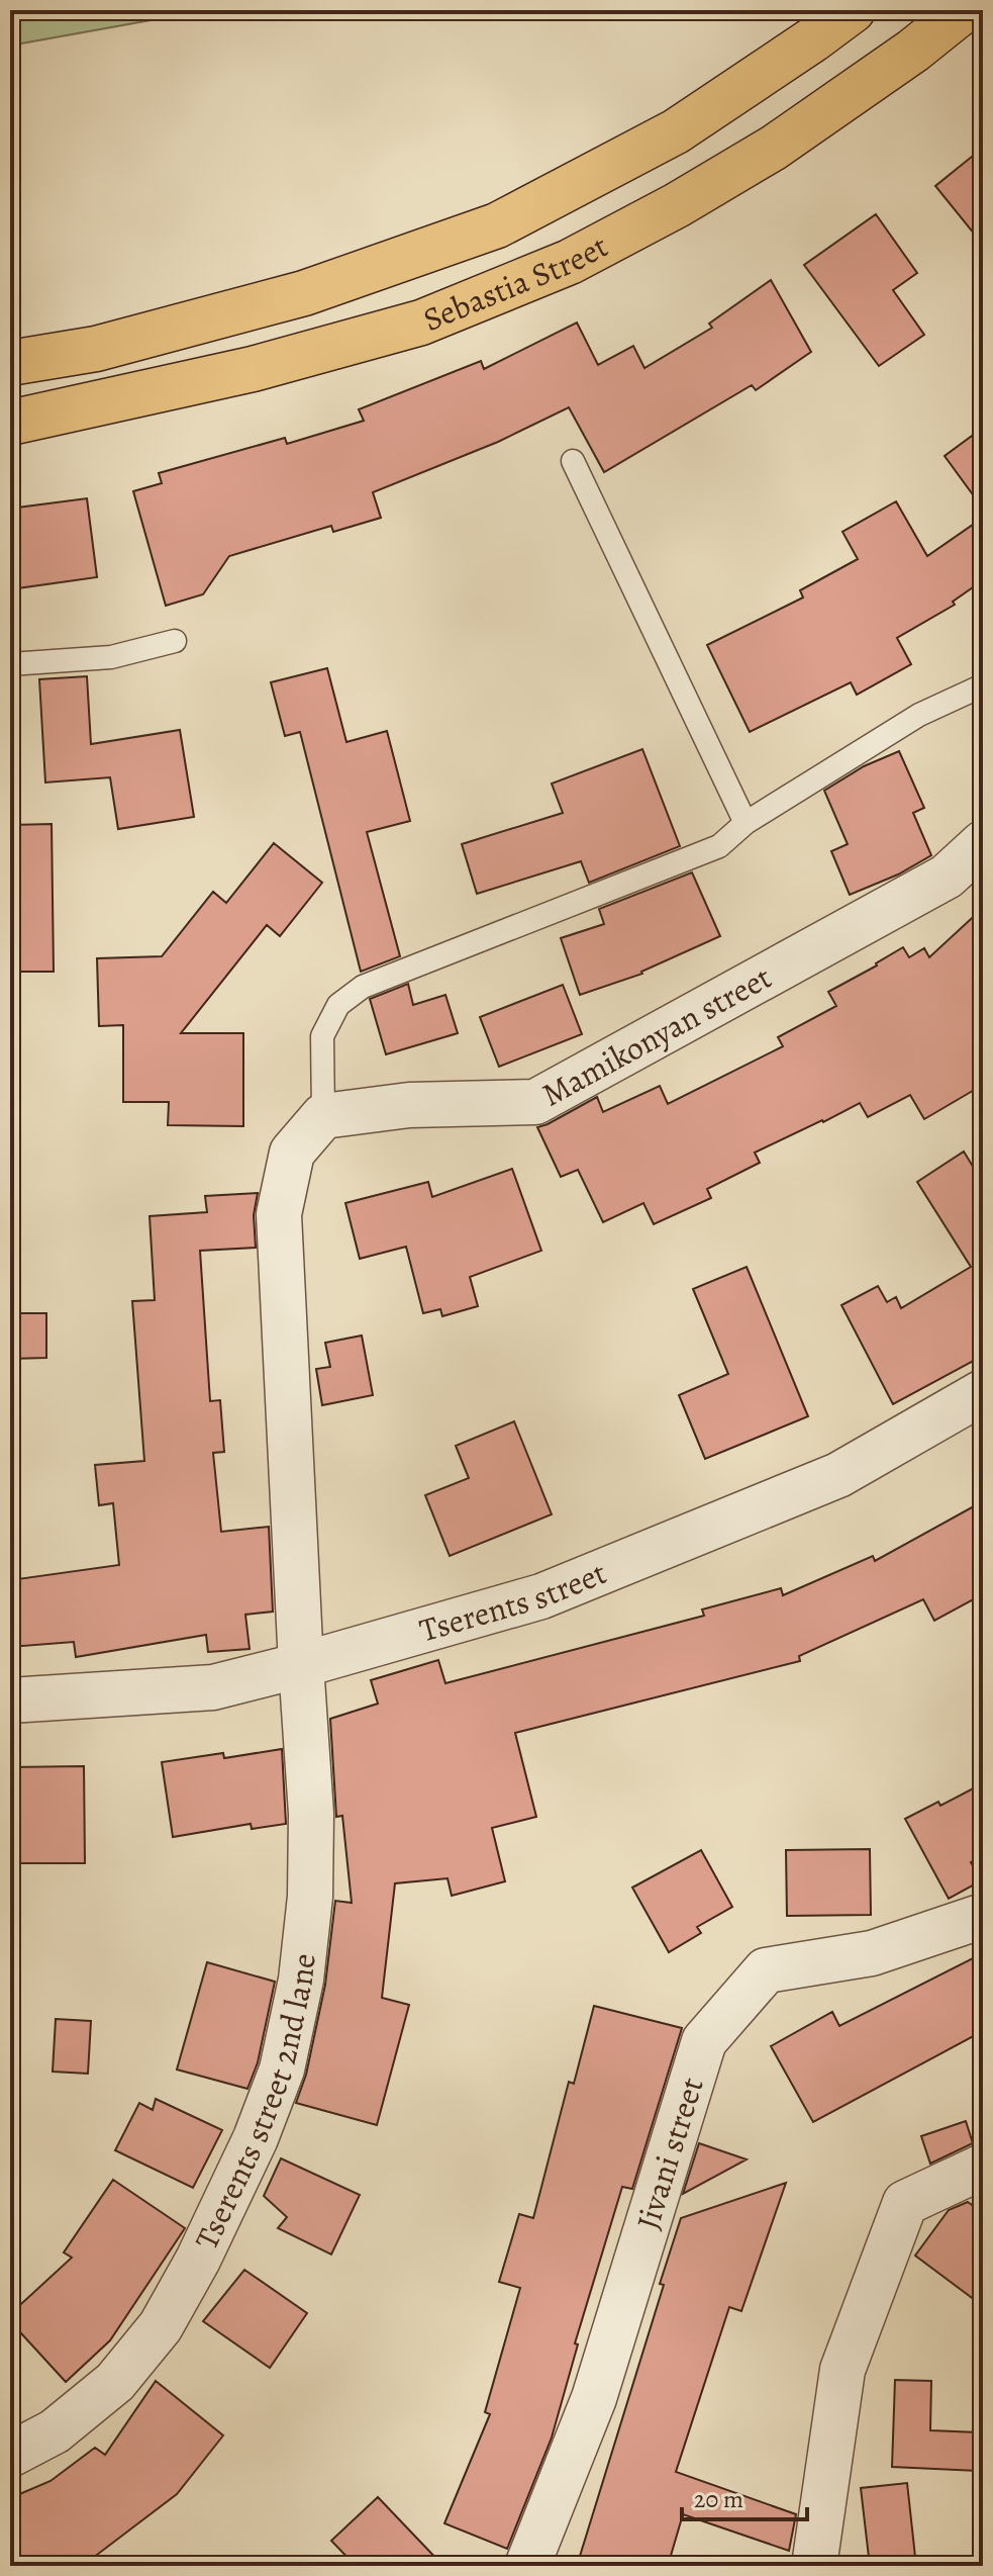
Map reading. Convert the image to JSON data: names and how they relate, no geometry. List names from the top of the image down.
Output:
{
  "streets": {
    "main road": ["Sebastia Street"],
    "street": [
      "Mamikonyan street",
      "Tserents street",
      "Tserents street 2nd lane",
      "Jivani street"
    ]
  },
  "crossings": [
    ["Tserents street", "Tserents street 2nd lane"]
  ],
  "scale_bar": "20 m"
}
